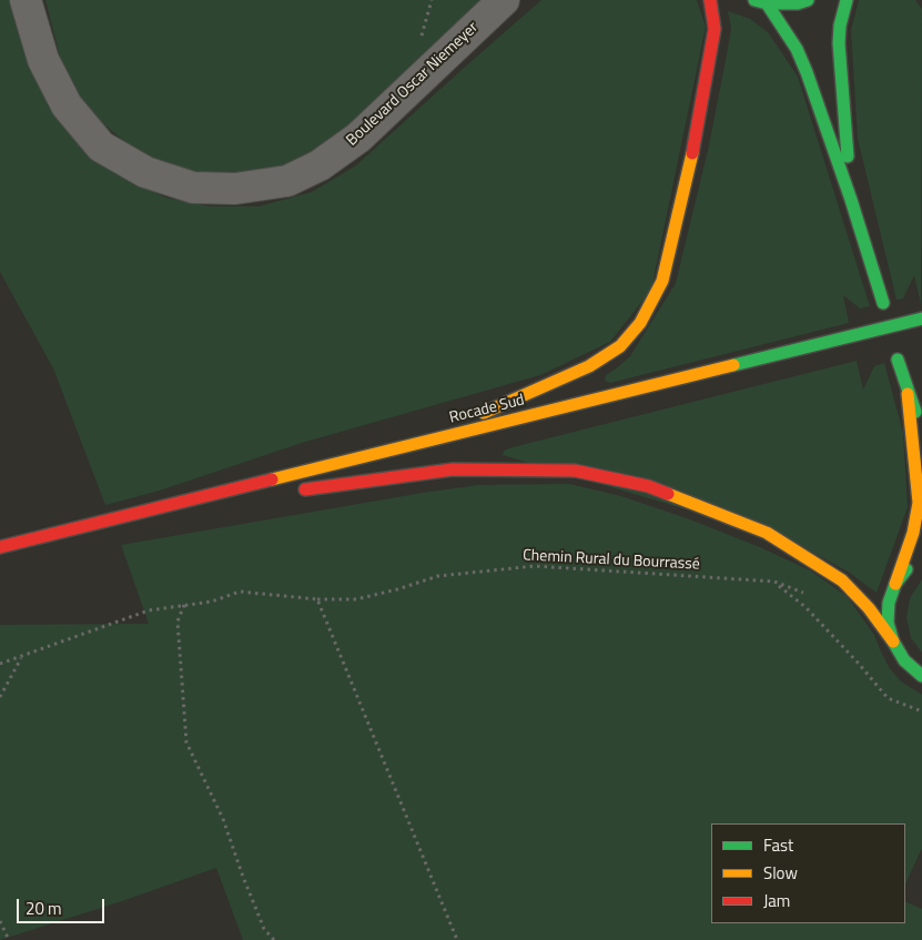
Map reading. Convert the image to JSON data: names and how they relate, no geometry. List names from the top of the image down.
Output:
{
  "streets": {
    "main road": ["Rocade Sud"],
    "street": ["Boulevard Oscar Niemeyer"],
    "path": ["Chemin Rural du Bourrassé"]
  },
  "legend": ["Fast", "Slow", "Jam"],
  "scale_bar": "20 m"
}
